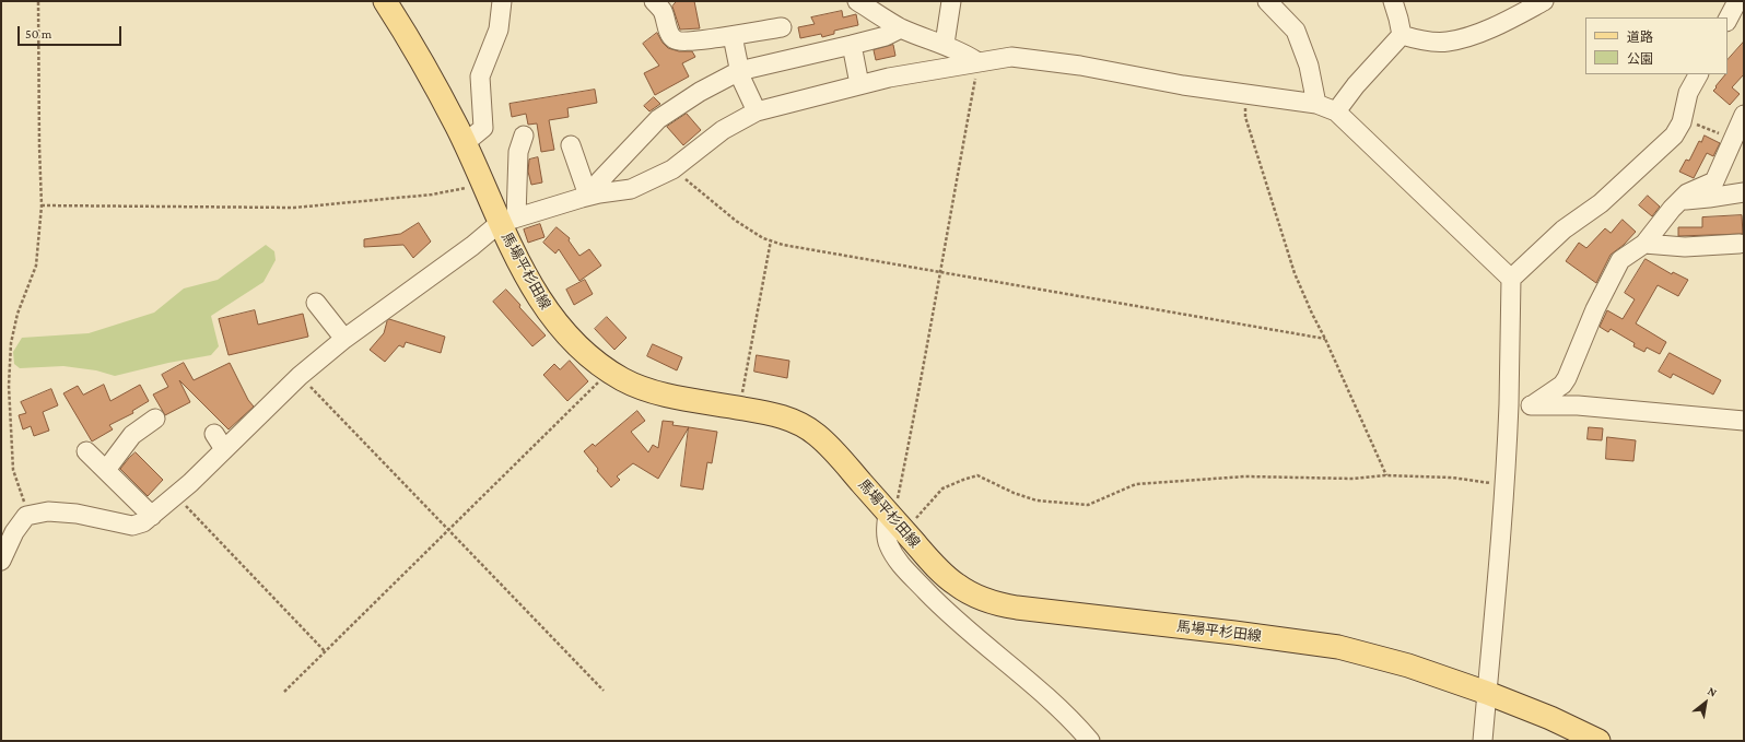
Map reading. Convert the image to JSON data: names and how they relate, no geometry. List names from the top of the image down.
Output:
{
  "streets": {
    "main road": ["馬場平杉田線"]
  },
  "legend": ["道路", "公園"],
  "scale_bar": "50 m",
  "north": "top right"
}
